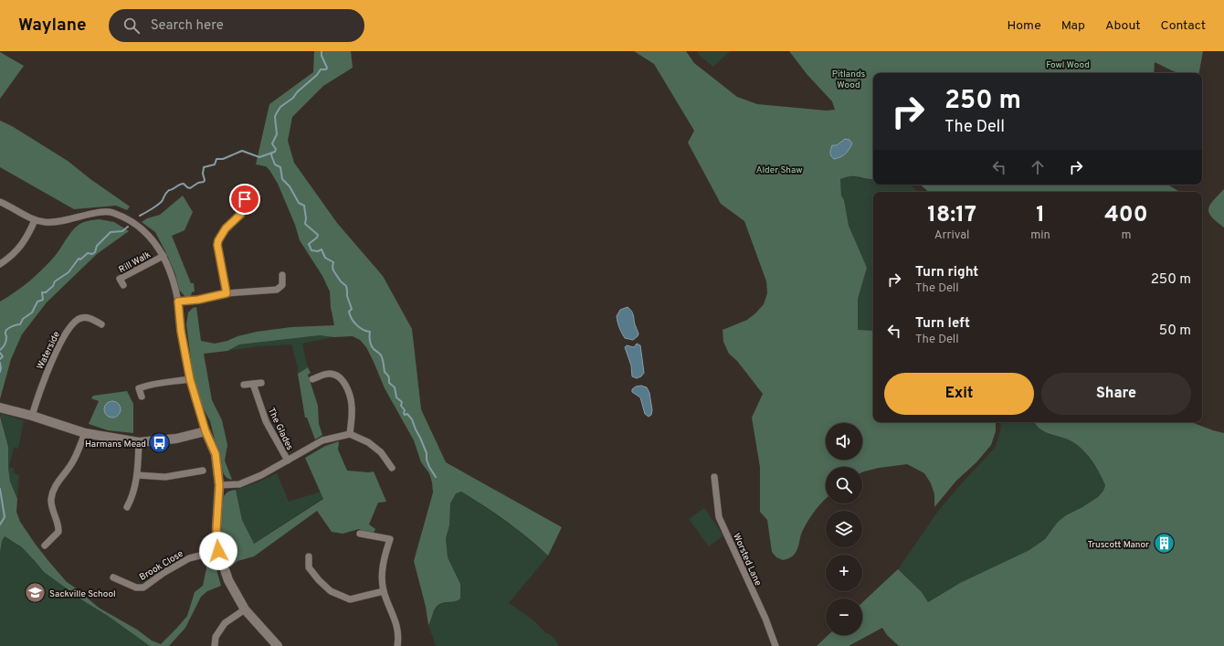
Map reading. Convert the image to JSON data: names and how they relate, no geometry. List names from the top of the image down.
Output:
{
  "streets": {
    "street": [
      "Rill Walk",
      "Waterside",
      "The Glades",
      "Worsted Lane",
      "Brook Close"
    ]
  },
  "parks": ["Fowl Wood", "Pitlands Wood", "Alder Shaw"],
  "places": {
    "bus stop": ["Harmans Mead"],
    "building": ["Truscott Manor"],
    "school or university": ["Sackville School"]
  },
  "page": {
    "header": "Waylane",
    "search": "Search here",
    "nav": [
      "Home",
      "Map",
      "About",
      "Contact"
    ],
    "turn": ["250 m", "The Dell"],
    "eta": [
      "18:17",
      "Arrival",
      "1",
      "min",
      "400",
      "m"
    ],
    "list": [
      {
        "name": "Turn right",
        "note": "The Dell",
        "value": "250 m"
      },
      {
        "name": "Turn left",
        "note": "The Dell",
        "value": "50 m"
      }
    ],
    "buttons": ["Exit", "Share"],
    "map_buttons": ["+", "−"]
  }
}
